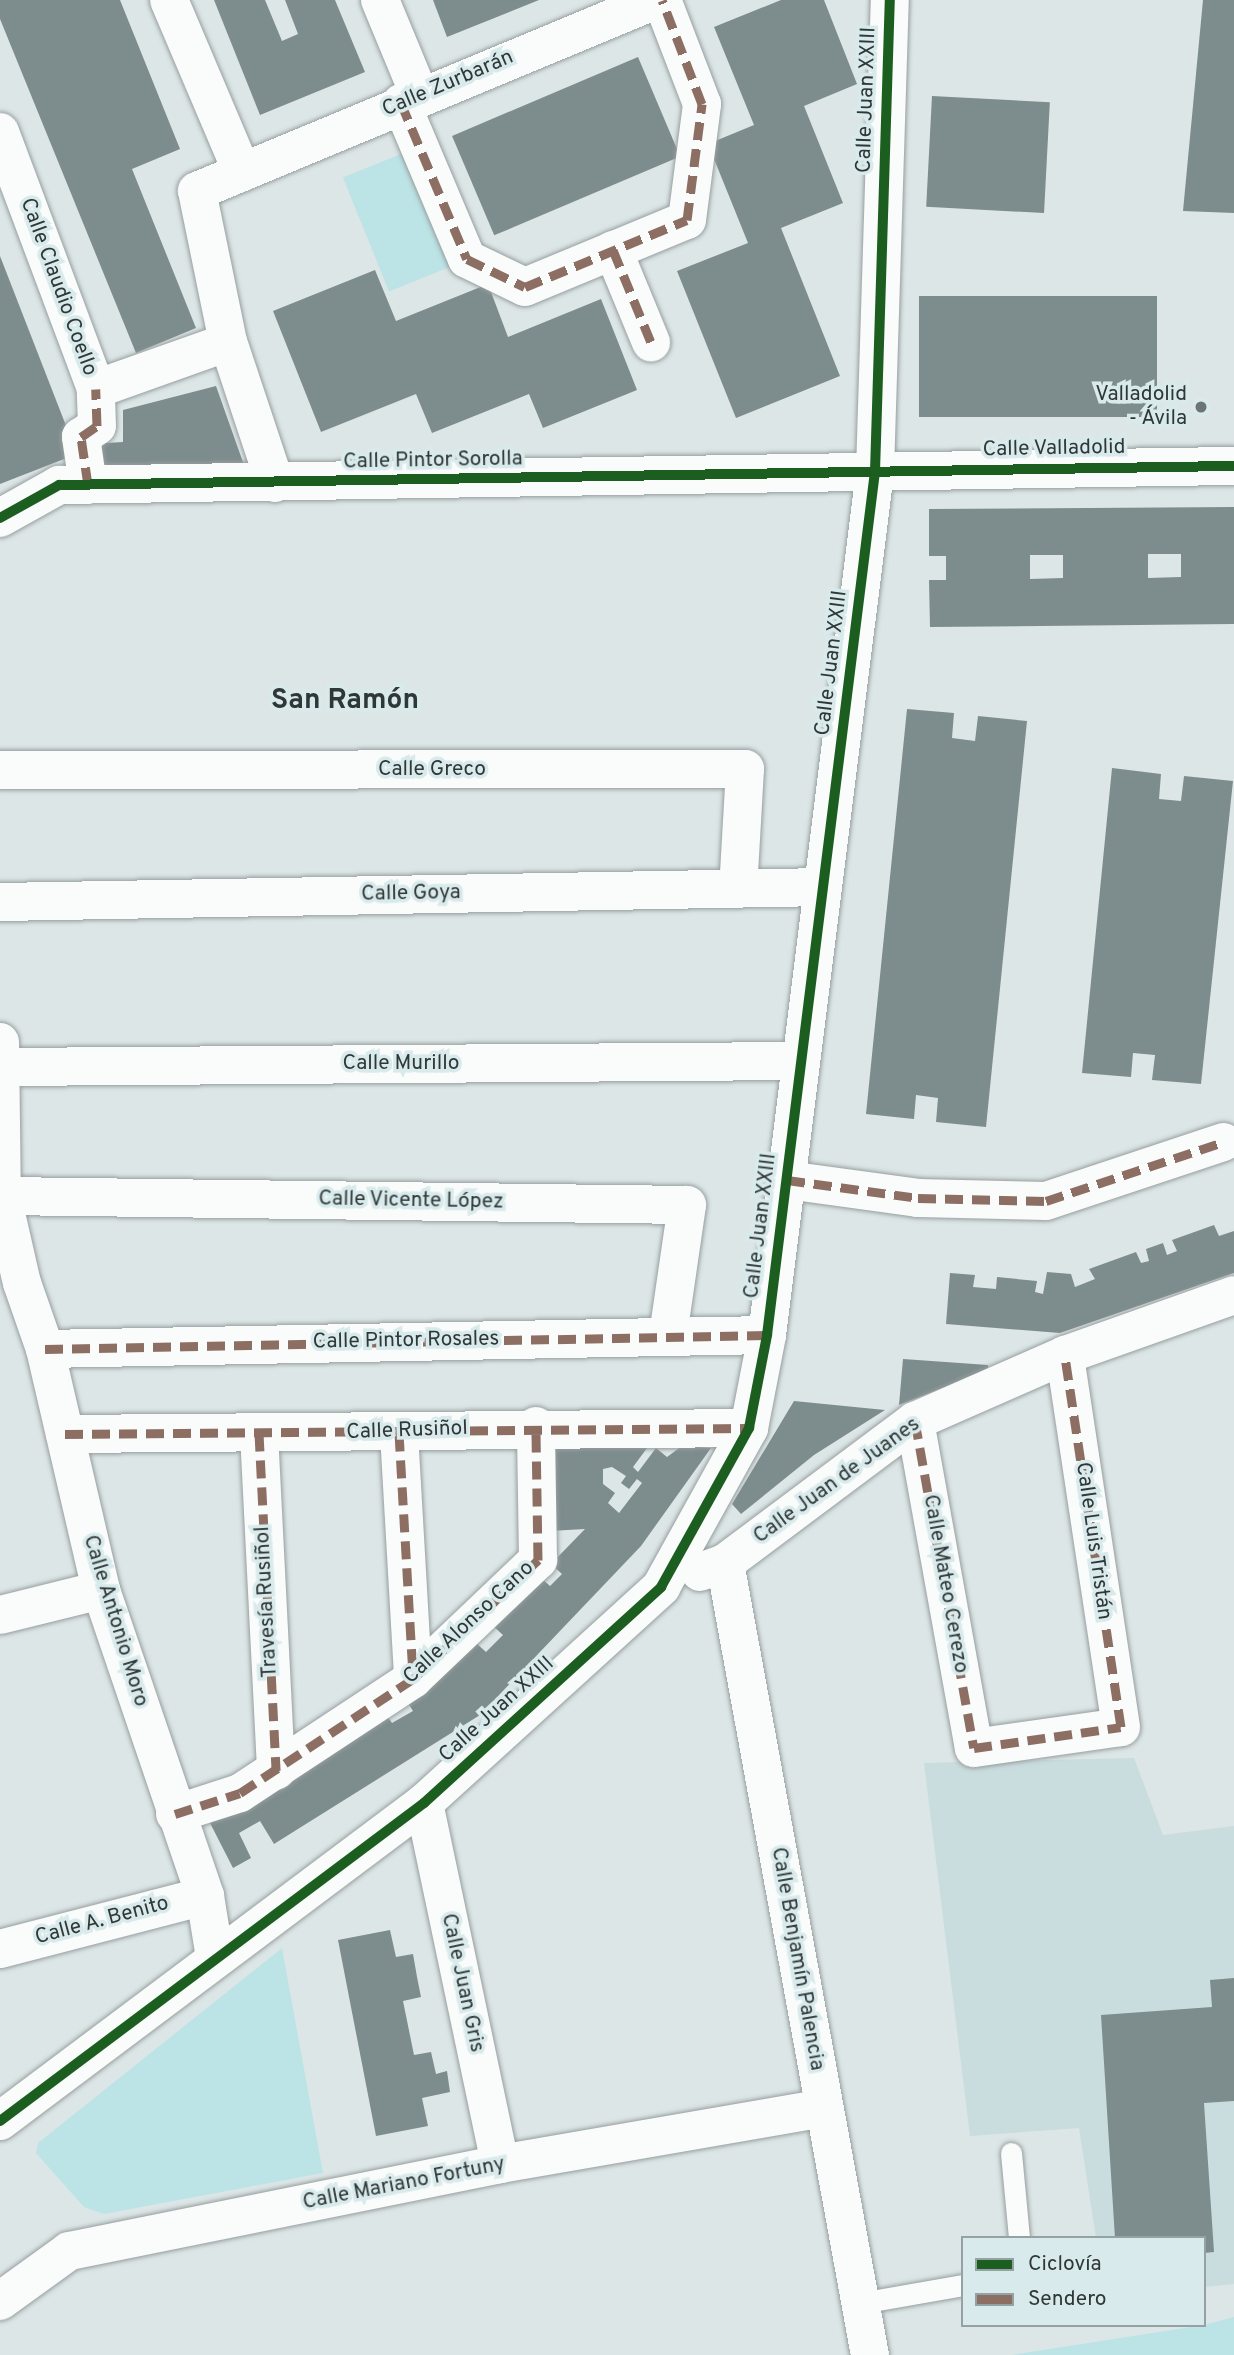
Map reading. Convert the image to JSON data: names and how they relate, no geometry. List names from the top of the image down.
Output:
{
  "streets": {
    "street": [
      "Calle Zurbarán",
      "Calle Juan XXIII",
      "Calle Claudio Coello",
      "Calle Valladolid",
      "Calle Pintor Sorolla",
      "Calle Greco",
      "Calle Goya",
      "Calle Murillo",
      "Calle Vicente López",
      "Calle Pintor Rosales",
      "Calle Rusiñol",
      "Calle Juan de Juanes",
      "Calle Luis Tristán",
      "Calle Mateo Cerezo",
      "Travesía Rusiñol",
      "Calle Antonio Moro",
      "Calle Alonso Cano",
      "Calle A. Benito",
      "Calle Benjamín Palencia",
      "Calle Juan Gris",
      "Calle Mariano Fortuny"
    ]
  },
  "crossings": [
    ["Calle Zurbarán", "Calle Claudio Coello"],
    ["Calle Juan XXIII", "Calle Valladolid"],
    ["Calle Juan XXIII", "Calle Pintor Sorolla"],
    ["Calle Juan XXIII", "Calle Goya"],
    ["Calle Juan XXIII", "Calle Murillo"],
    ["Calle Juan XXIII", "Calle Pintor Rosales"],
    ["Calle Juan XXIII", "Calle Rusiñol"],
    ["Calle Juan XXIII", "Calle Juan de Juanes"],
    ["Calle Juan XXIII", "Calle Antonio Moro"],
    ["Calle Juan XXIII", "Calle Juan Gris"],
    ["Calle Valladolid", "Calle Pintor Sorolla"],
    ["Calle Greco", "Calle Goya"],
    ["Calle Murillo", "Calle Antonio Moro"],
    ["Calle Vicente López", "Calle Pintor Rosales"],
    ["Calle Vicente López", "Calle Antonio Moro"],
    ["Calle Pintor Rosales", "Calle Antonio Moro"],
    ["Calle Rusiñol", "Travesía Rusiñol"],
    ["Calle Rusiñol", "Calle Antonio Moro"],
    ["Calle Rusiñol", "Calle Alonso Cano"],
    ["Calle Juan de Juanes", "Calle Luis Tristán"],
    ["Calle Juan de Juanes", "Calle Mateo Cerezo"],
    ["Calle Juan de Juanes", "Calle Benjamín Palencia"],
    ["Calle Luis Tristán", "Calle Mateo Cerezo"],
    ["Travesía Rusiñol", "Calle Alonso Cano"],
    ["Calle Antonio Moro", "Calle Alonso Cano"],
    ["Calle Antonio Moro", "Calle A. Benito"],
    ["Calle Benjamín Palencia", "Calle Mariano Fortuny"],
    ["Calle Juan Gris", "Calle Mariano Fortuny"]
  ],
  "districts": ["San Ramón"],
  "places": ["Valladolid - Ávila"],
  "legend": ["Ciclovía", "Sendero"]
}
